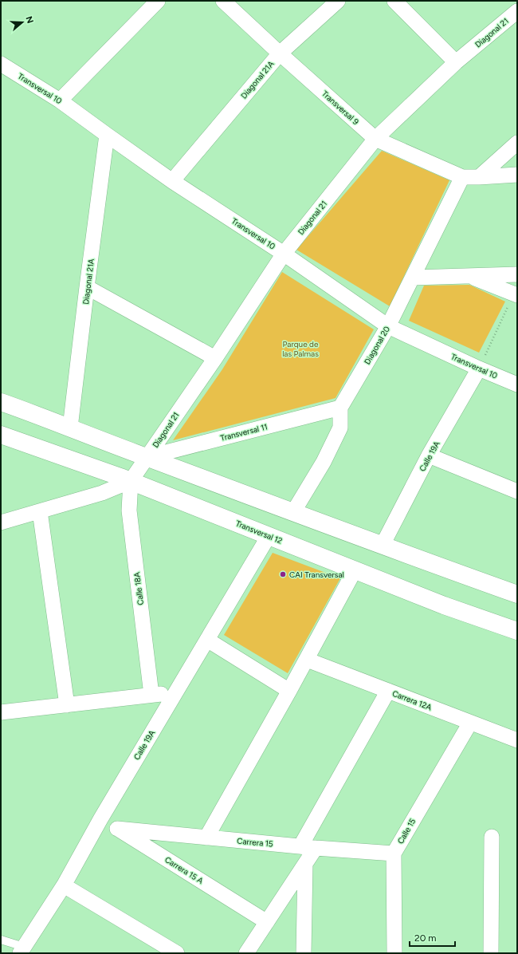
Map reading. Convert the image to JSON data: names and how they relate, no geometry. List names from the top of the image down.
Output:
{
  "streets": {
    "main road": ["Transversal 12"],
    "street": [
      "Diagonal 21",
      "Diagonal 21A",
      "Transversal 10",
      "Transversal 9",
      "Diagonal 20",
      "Transversal 11",
      "Calle 19A",
      "Calle 18A",
      "Carrera 12A",
      "Calle 15",
      "Carrera 15",
      "Carrera 15 A"
    ]
  },
  "crossings": [
    ["Diagonal 21", "Transversal 10"],
    ["Diagonal 21", "Transversal 9"],
    ["Diagonal 21", "Transversal 11"],
    ["Diagonal 21", "Transversal 12"],
    ["Diagonal 21", "Calle 18A"],
    ["Diagonal 21A", "Transversal 10"],
    ["Diagonal 21A", "Transversal 9"],
    ["Transversal 10", "Diagonal 20"],
    ["Transversal 10", "Calle 19A"],
    ["Transversal 9", "Diagonal 20"],
    ["Diagonal 20", "Transversal 11"],
    ["Calle 19A", "Transversal 12"],
    ["Calle 19A", "Carrera 15 A"],
    ["Transversal 12", "Calle 18A"],
    ["Carrera 12A", "Calle 15"],
    ["Calle 15", "Carrera 15"],
    ["Carrera 15", "Carrera 15 A"]
  ],
  "parks": ["Parque de las Palmas"],
  "places": ["CAI Transversal"],
  "scale_bar": "20 m",
  "north": "right"
}
